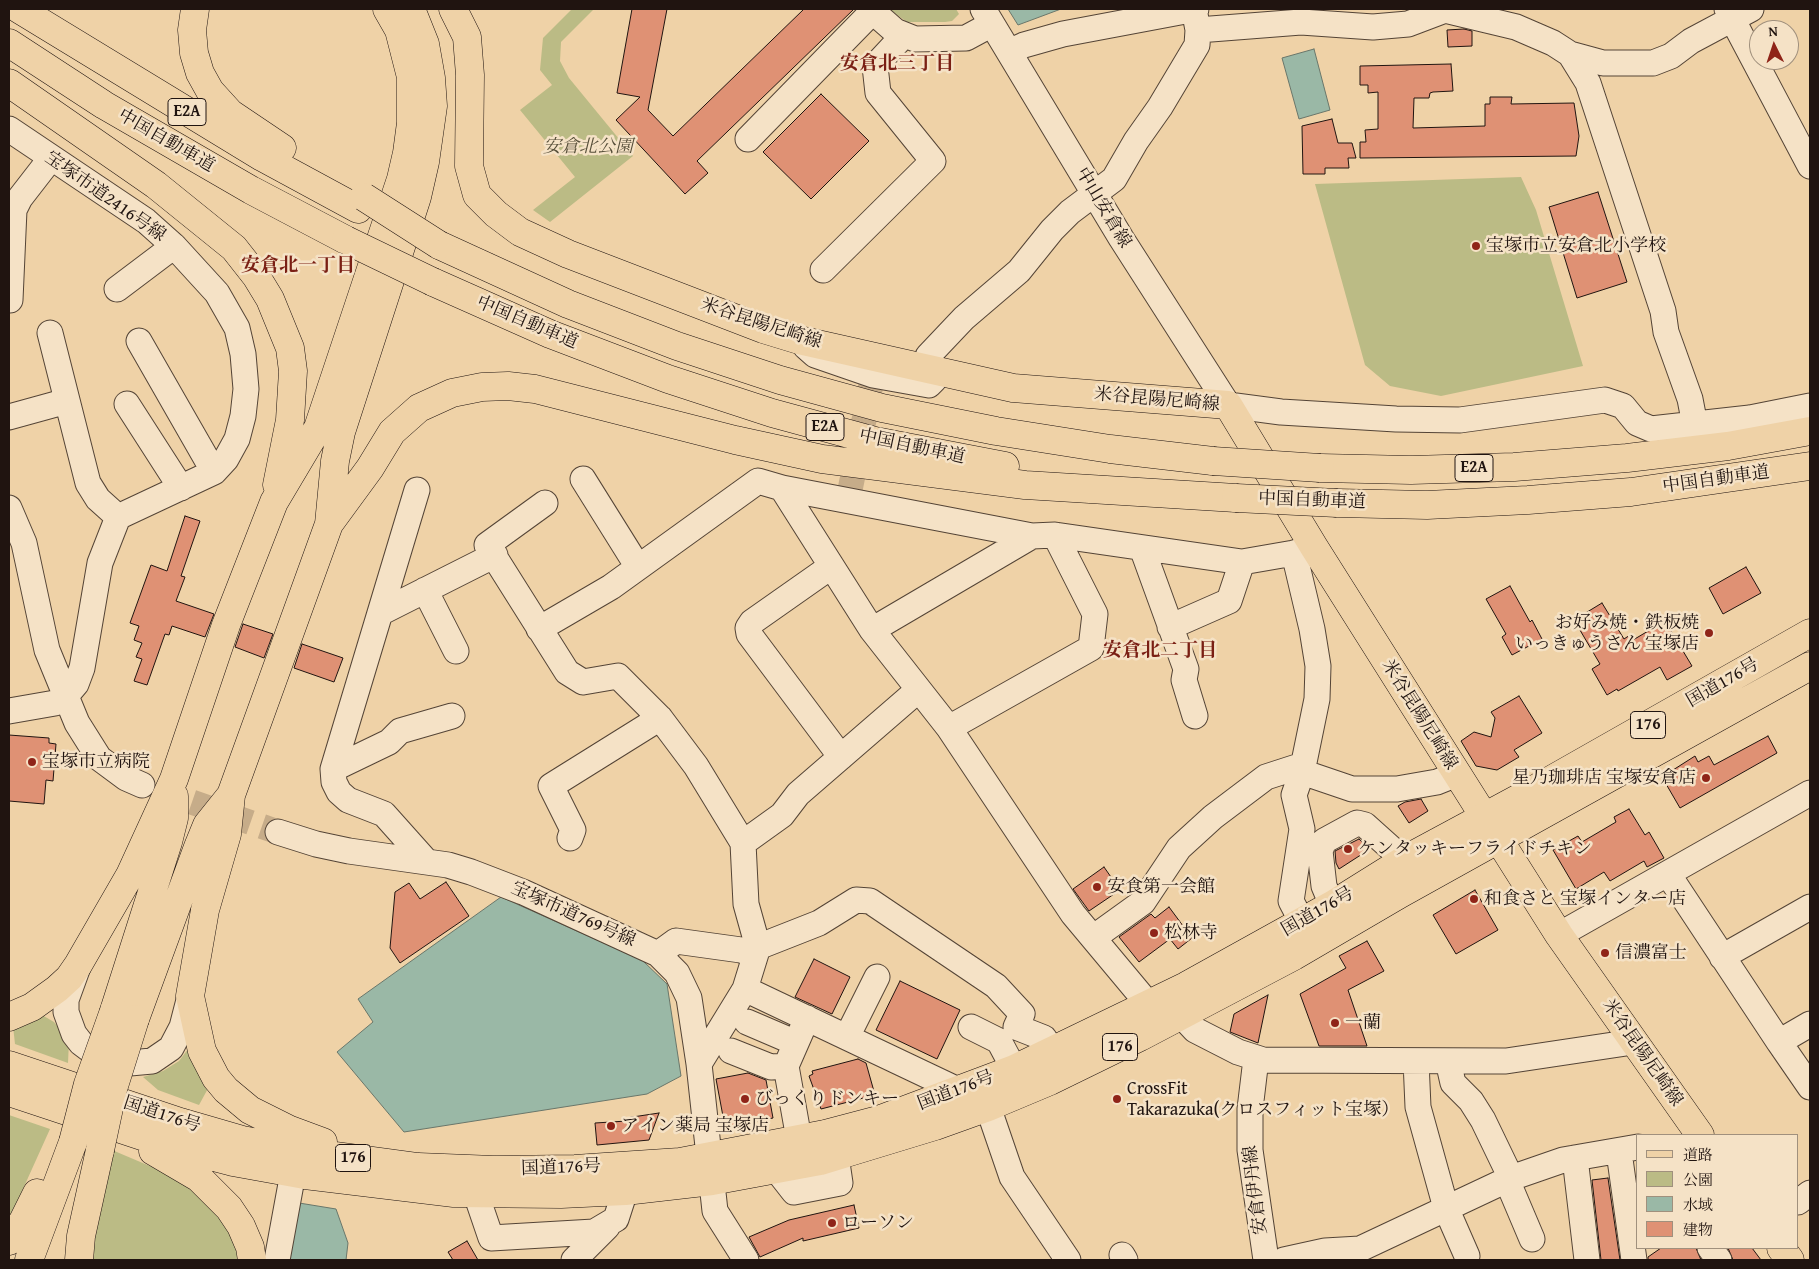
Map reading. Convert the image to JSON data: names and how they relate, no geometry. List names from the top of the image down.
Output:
{
  "streets": {
    "main road": [
      "E2A",
      "中国自動車道",
      "米谷昆陽尼崎線",
      "国道176号",
      "176"
    ],
    "street": [
      "宝塚市道2416号線",
      "中山安倉線",
      "宝塚市道769号線",
      "安倉伊丹線"
    ]
  },
  "crossings": [
    ["中山安倉線", "米谷昆陽尼崎線"],
    ["米谷昆陽尼崎線", "国道176号"],
    ["国道176号", "宝塚市道769号線"]
  ],
  "districts": ["安倉北三丁目", "安倉北一丁目", "安倉北二丁目"],
  "parks": ["安倉北公園"],
  "places": [
    "宝塚市立安倉北小学校",
    "お好み焼・鉄板焼 いっきゅうさん 宝塚店",
    "宝塚市立病院",
    "星乃珈琲店 宝塚安倉店",
    "ケンタッキーフライドチキン",
    "安食第一会館",
    "和食さと 宝塚インター店",
    "松林寺",
    "信濃富士",
    "一蘭",
    "びっくりドンキー",
    "CrossFit Takarazuka(クロスフィット宝塚）",
    "アイン薬局 宝塚店",
    "ローソン"
  ],
  "legend": [
    "道路",
    "公園",
    "水域",
    "建物"
  ],
  "north": "top"
}
